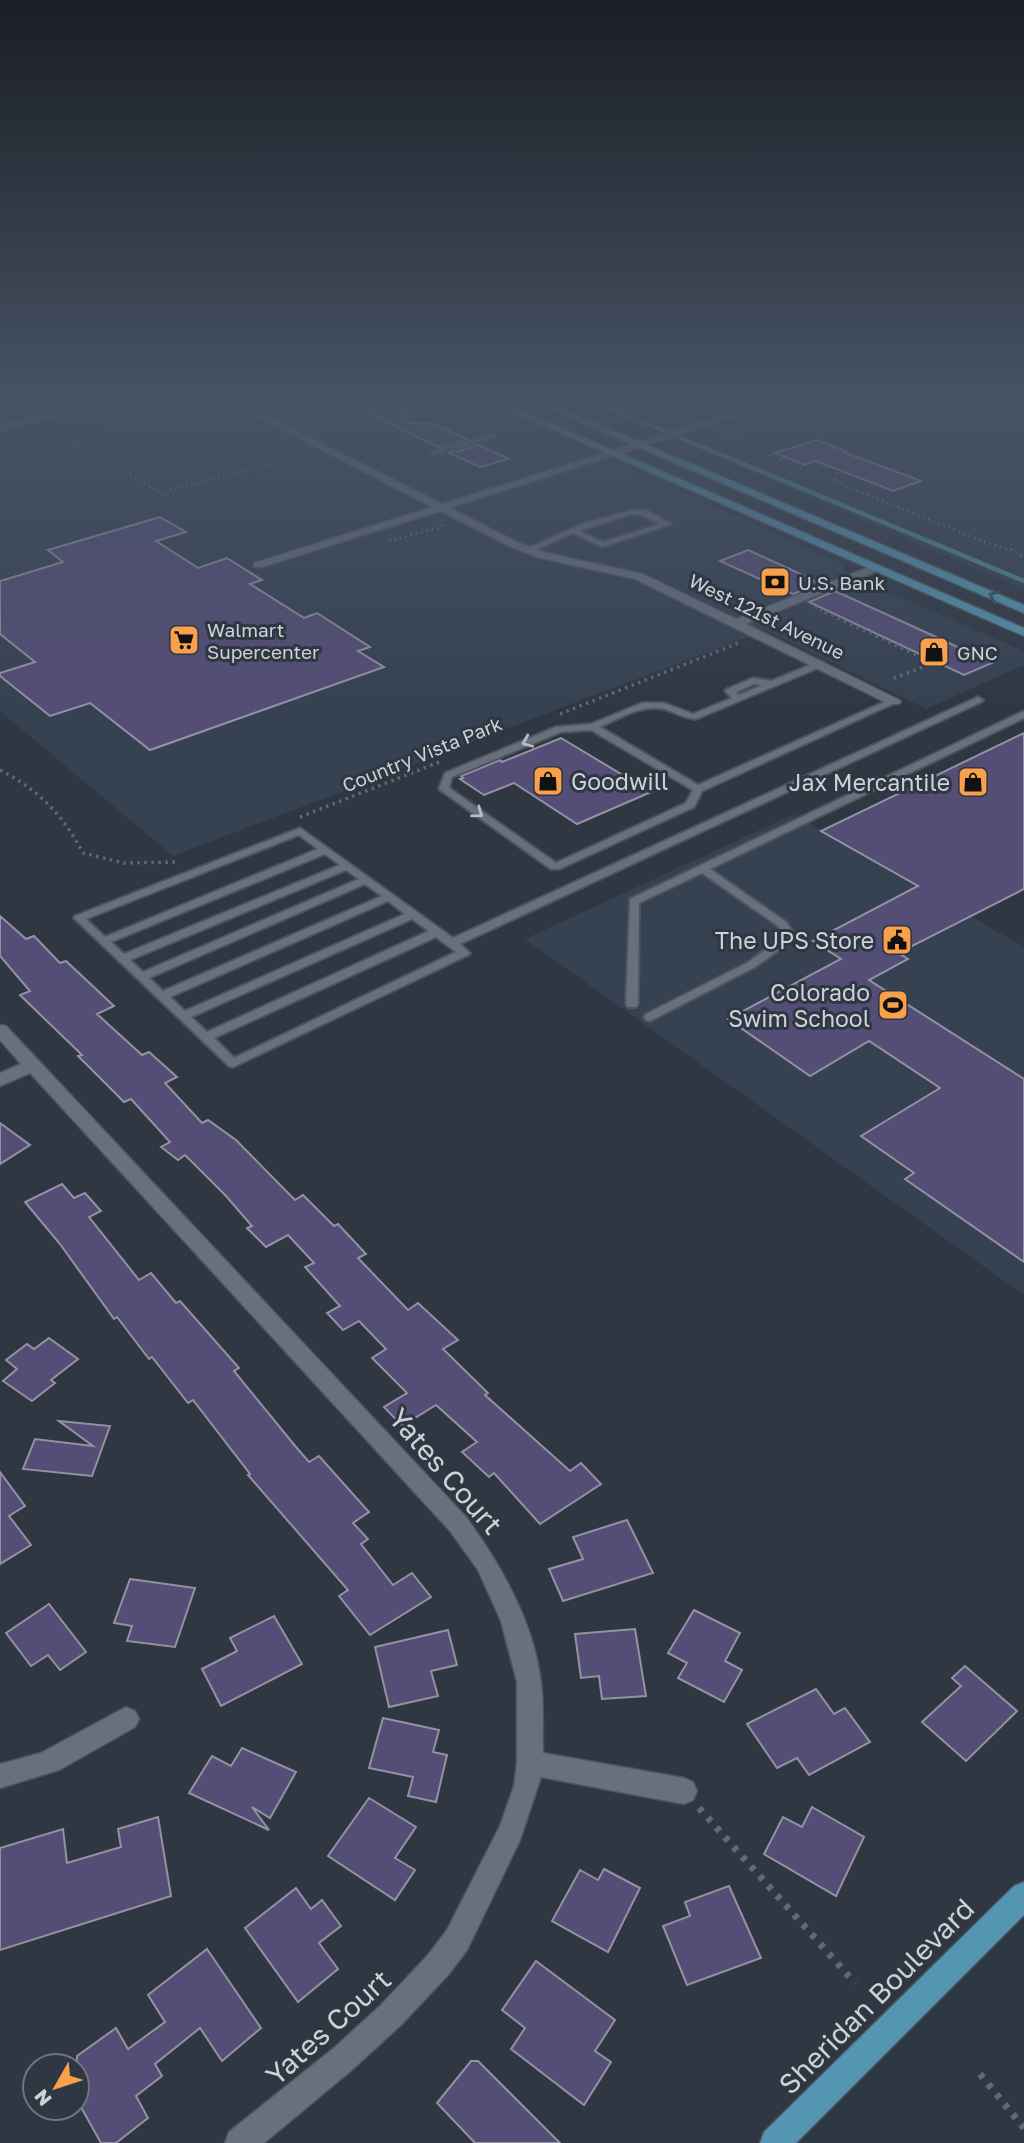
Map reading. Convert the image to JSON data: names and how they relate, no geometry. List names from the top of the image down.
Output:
{
  "streets": {
    "main road": ["Sheridan Boulevard"],
    "street": ["West 121st Avenue", "Yates Court"],
    "path": ["Country Vista Park"]
  },
  "places": {
    "bank": ["U.S. Bank"],
    "supermarket": ["Walmart Supercenter"],
    "shop": ["GNC", "Goodwill", "Jax Mercantile"],
    "public building": ["The UPS Store"],
    "sports": ["Colorado Swim School"]
  },
  "north": "bottom left"
}
